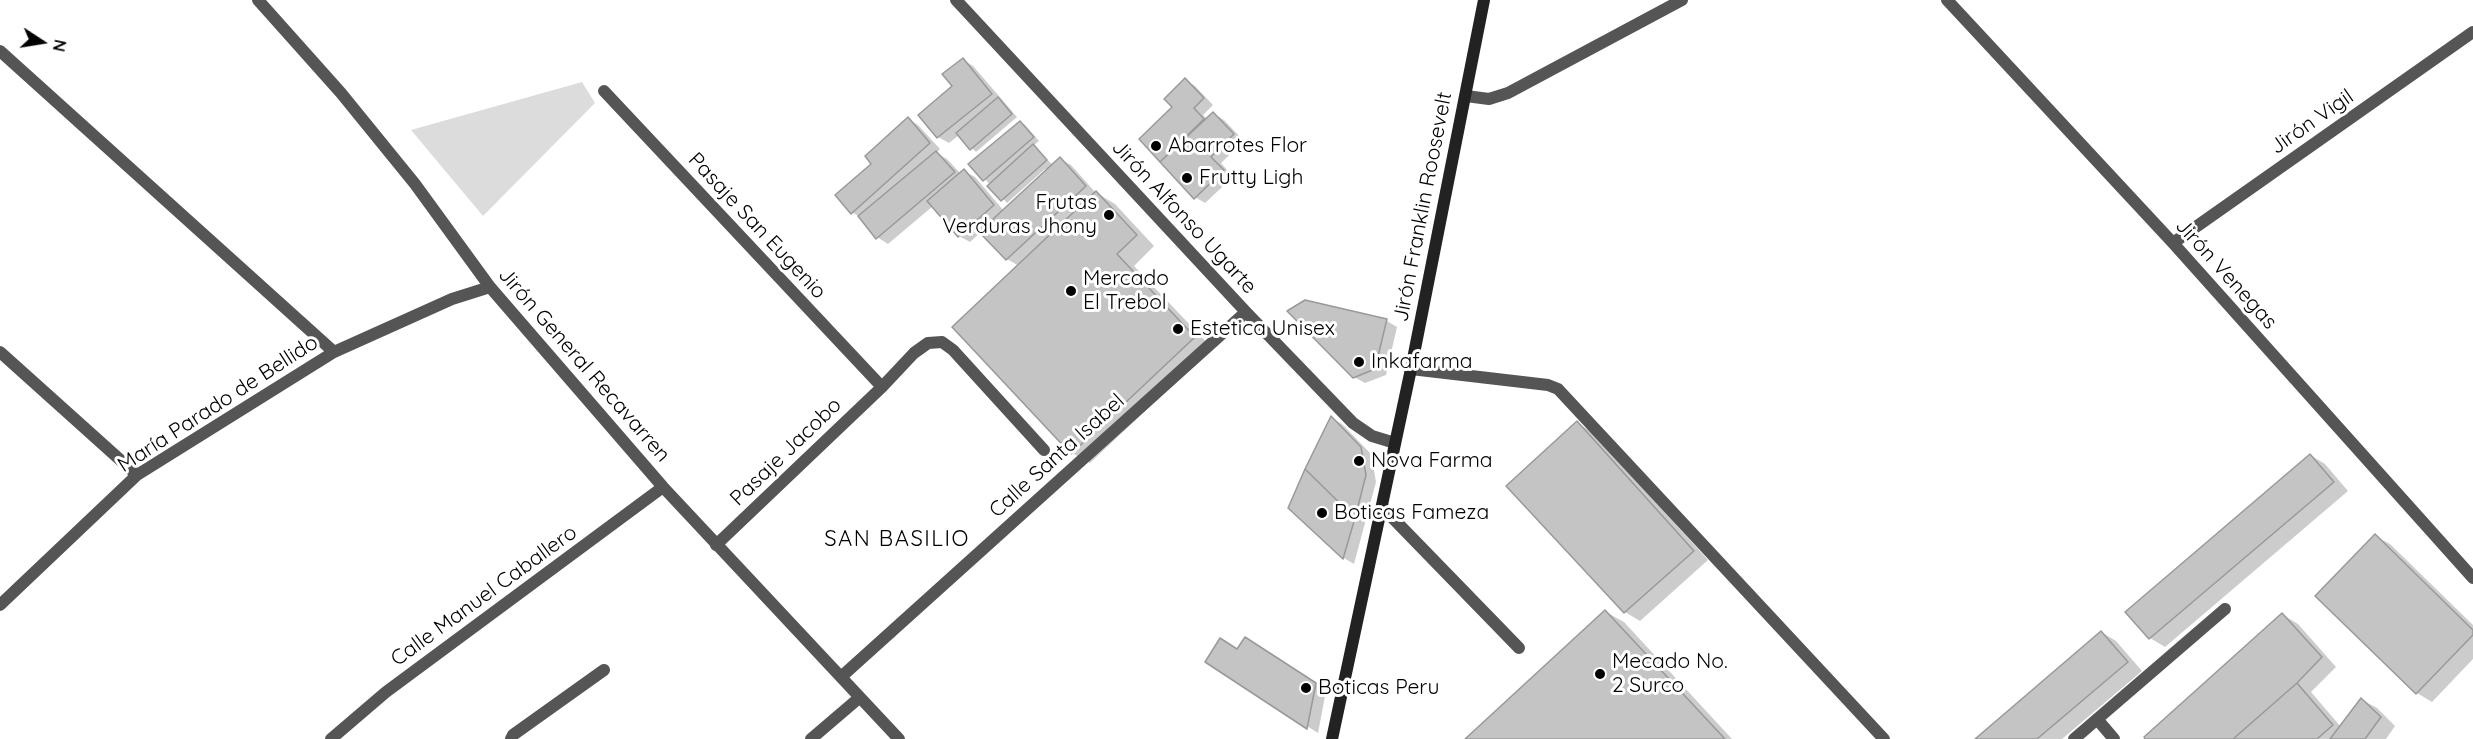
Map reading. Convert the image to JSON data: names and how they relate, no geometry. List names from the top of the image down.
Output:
{
  "streets": {
    "street": [
      "Jirón Vigil",
      "Jirón Franklin Roosevelt",
      "Jirón Alfonso Ugarte",
      "Pasaje San Eugenio",
      "Jirón Venegas",
      "Jirón General Recavarren",
      "María Parado de Bellido",
      "Pasaje Jacobo",
      "Calle Santa Isabel",
      "Calle Manuel Caballero"
    ]
  },
  "crossings": [
    ["Jirón Vigil", "Jirón Venegas"],
    ["Jirón Franklin Roosevelt", "Jirón Alfonso Ugarte"],
    ["Jirón Alfonso Ugarte", "Calle Santa Isabel"],
    ["Pasaje San Eugenio", "Pasaje Jacobo"],
    ["Jirón General Recavarren", "María Parado de Bellido"],
    ["Jirón General Recavarren", "Pasaje Jacobo"],
    ["Jirón General Recavarren", "Calle Santa Isabel"],
    ["Jirón General Recavarren", "Calle Manuel Caballero"]
  ],
  "districts": ["SAN BASILIO"],
  "places": [
    "Abarrotes Flor",
    "Frutty Ligh",
    "Frutas Verduras Jhony",
    "Mercado El Trebol",
    "Estetica Unisex",
    "Inkafarma",
    "Nova Farma",
    "Boticas Fameza",
    "Mecado No. 2 Surco",
    "Boticas Peru"
  ],
  "north": "right"
}
